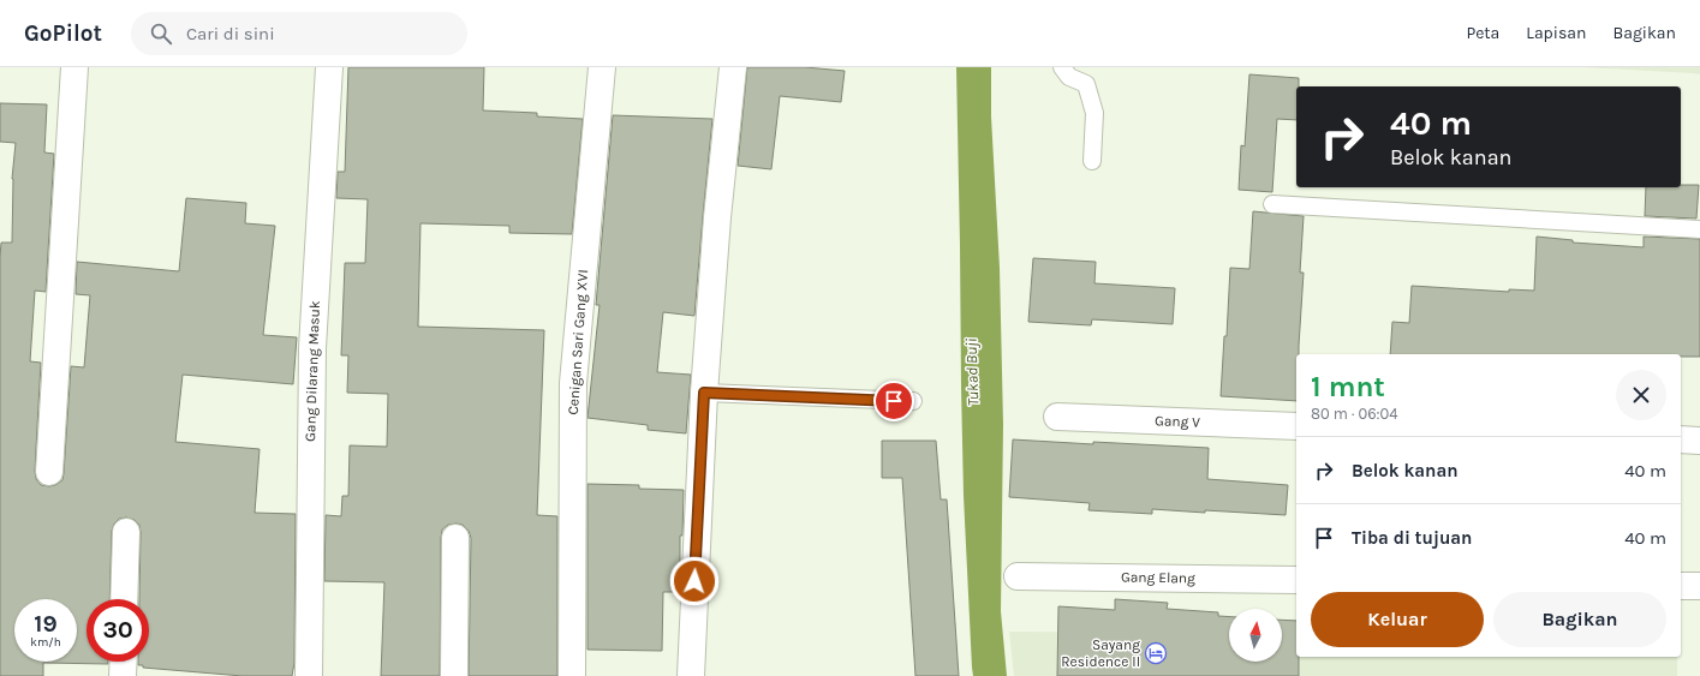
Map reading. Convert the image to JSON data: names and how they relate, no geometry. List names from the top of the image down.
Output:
{
  "streets": {
    "street": [
      "Cenigan Sari Gang XVI",
      "Gang Dilarang Masuk",
      "Gang V",
      "Gang Elang"
    ]
  },
  "water": ["Tukad Buji"],
  "places": {
    "hotel": ["Sayang Residence II"]
  },
  "north": "top",
  "page": {
    "header": "GoPilot",
    "search": "Cari di sini",
    "nav": ["Peta", "Lapisan", "Bagikan"],
    "turn": ["40 m", "Belok kanan"],
    "heading": ["1 mnt", "80 m · 06:04"],
    "list": [
      {
        "name": "Belok kanan",
        "value": "40 m"
      },
      {
        "name": "Tiba di tujuan",
        "value": "40 m"
      }
    ],
    "buttons": ["Keluar", "Bagikan"],
    "speed": "19 km/h",
    "limit": "30"
  }
}
